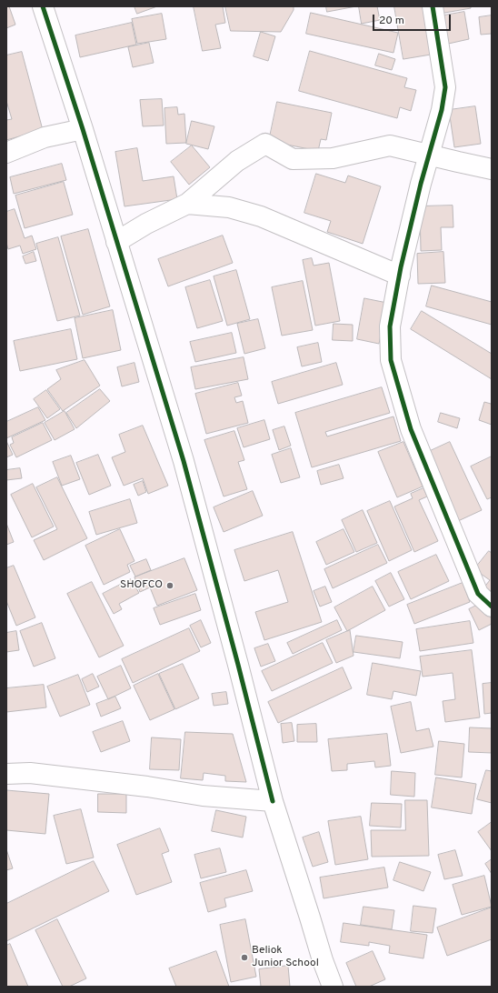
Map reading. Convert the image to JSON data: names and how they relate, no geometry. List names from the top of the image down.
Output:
{
  "places": ["SHOFCO", "Beliok Junior School"],
  "scale_bar": "20 m"
}
